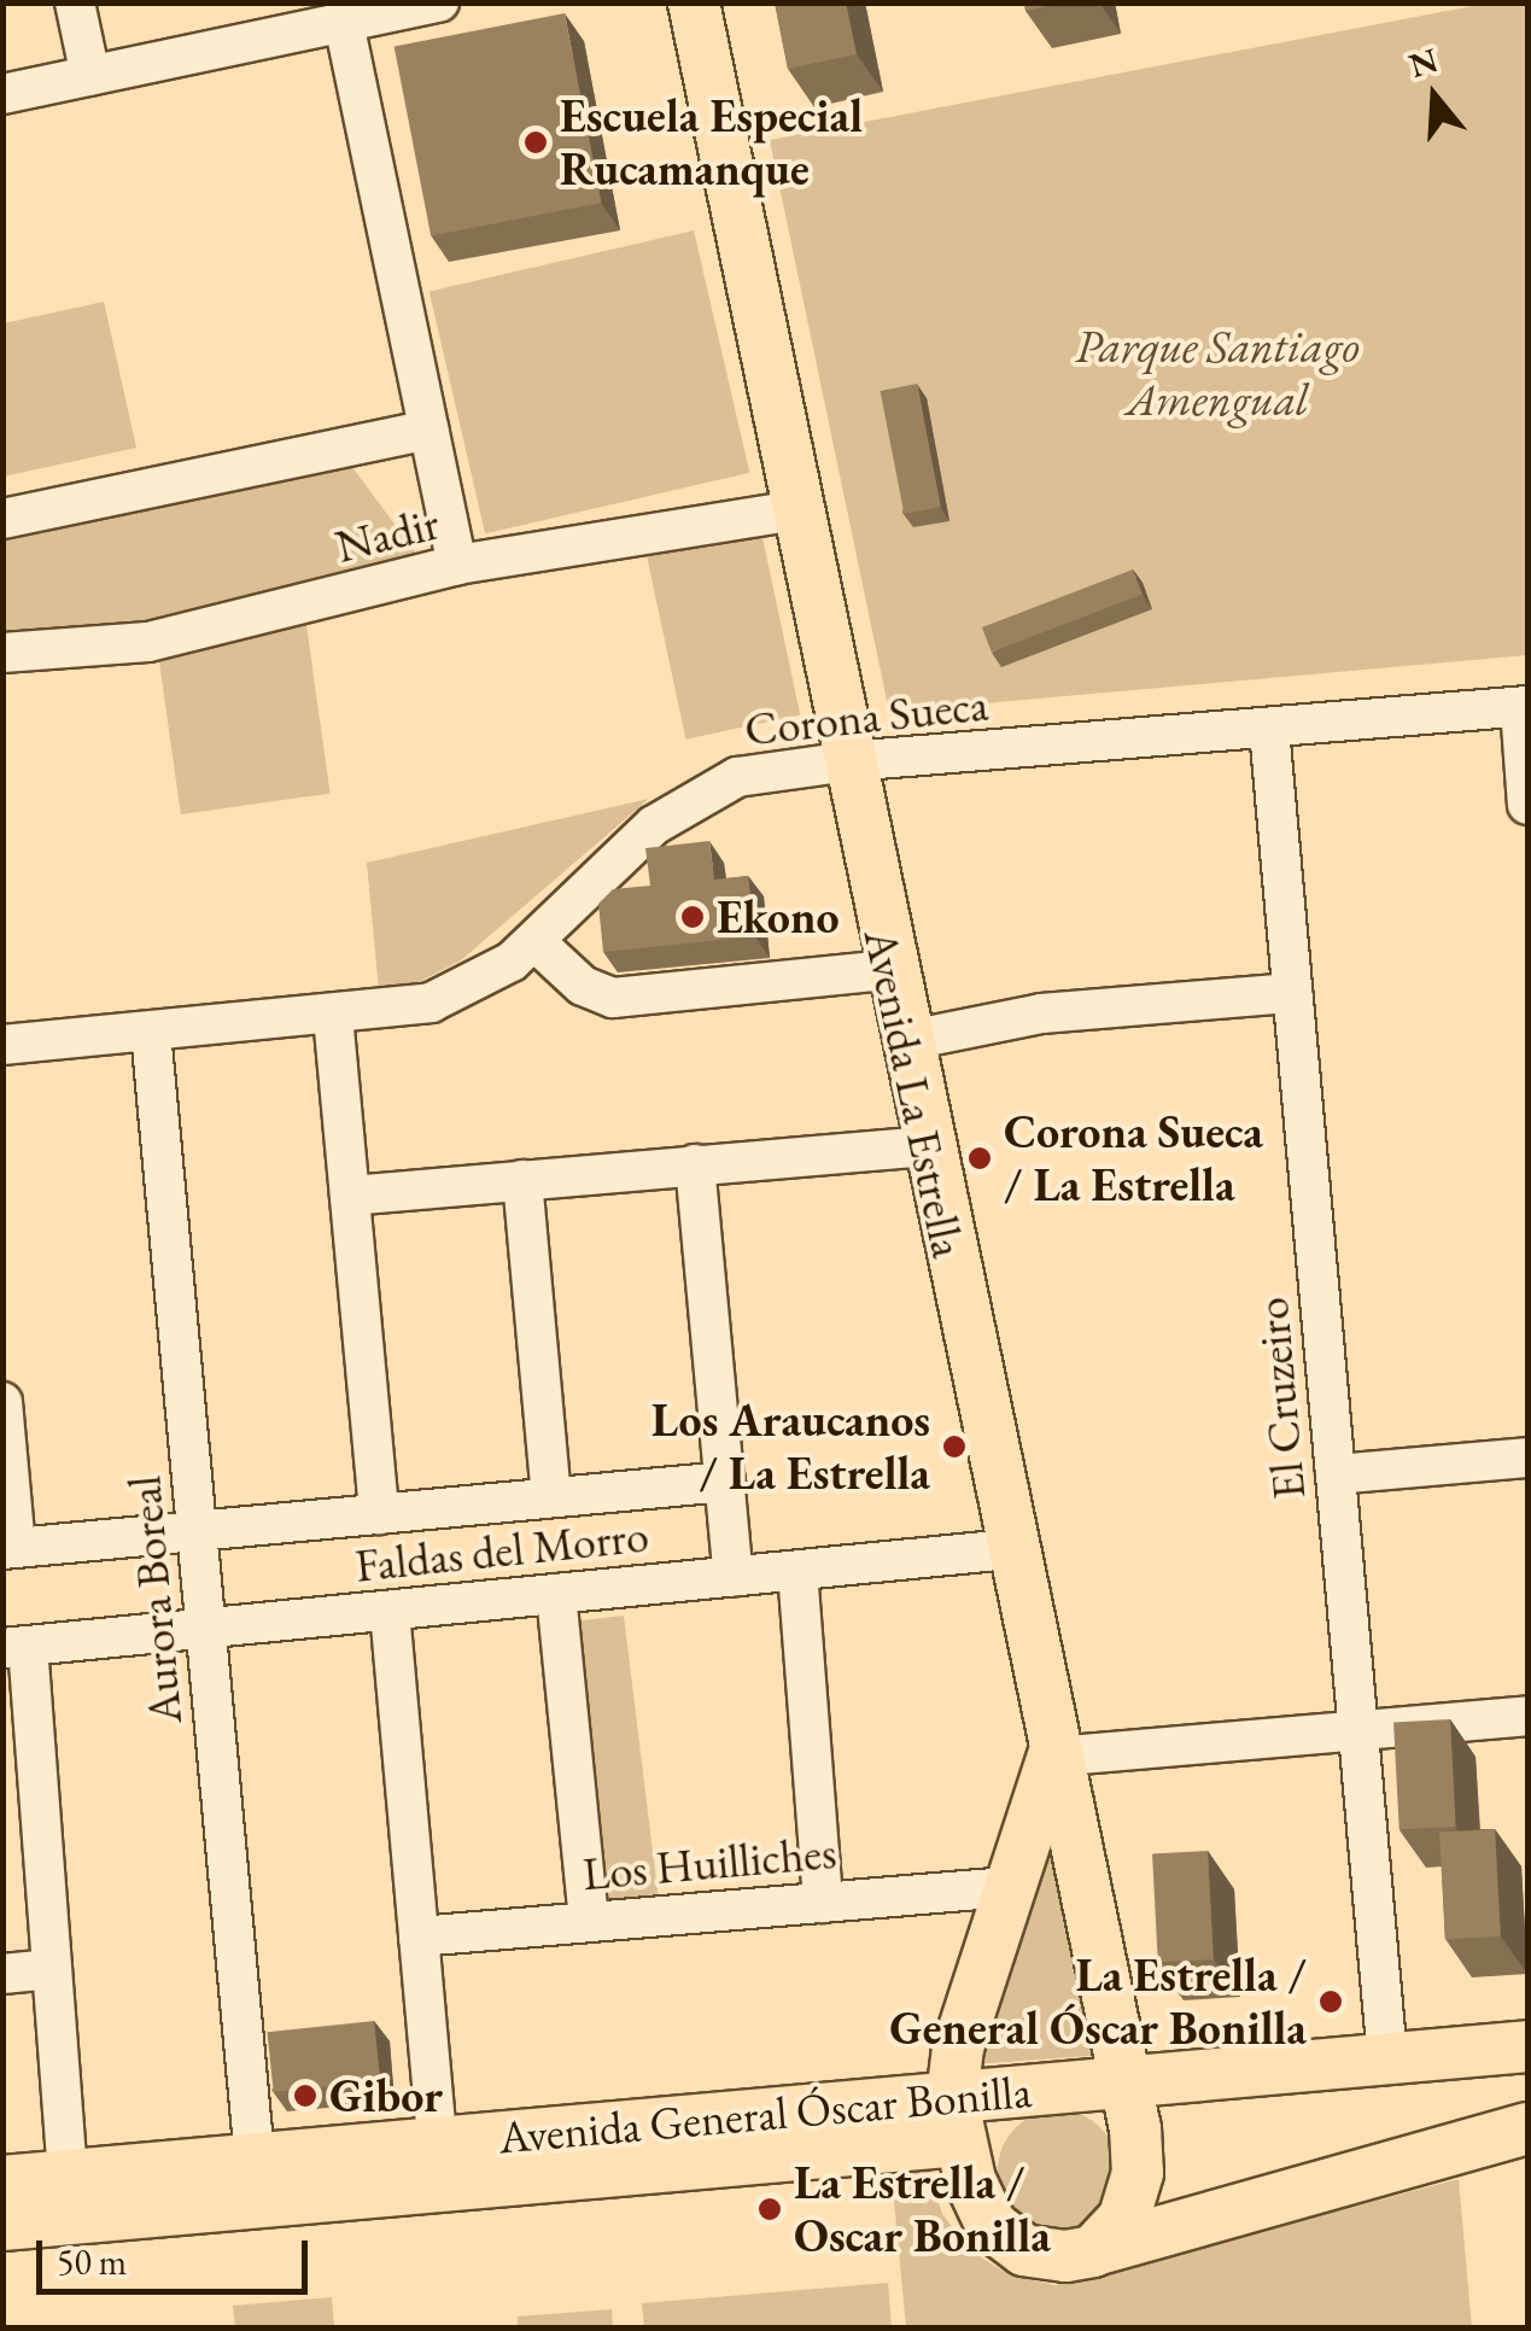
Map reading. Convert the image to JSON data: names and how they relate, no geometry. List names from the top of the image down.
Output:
{
  "streets": {
    "main road": ["Avenida La Estrella", "Avenida General Óscar Bonilla"],
    "street": [
      "Nadir",
      "Corona Sueca",
      "El Cruzeiro",
      "Faldas del Morro",
      "Aurora Boreal",
      "Los Huilliches"
    ]
  },
  "crossings": [
    ["Nadir", "Avenida La Estrella"],
    ["Corona Sueca", "Avenida La Estrella"],
    ["Corona Sueca", "El Cruzeiro"],
    ["Corona Sueca", "Aurora Boreal"],
    ["Avenida La Estrella", "Faldas del Morro"],
    ["Avenida La Estrella", "Los Huilliches"],
    ["Avenida La Estrella", "Avenida General Óscar Bonilla"],
    ["El Cruzeiro", "Avenida General Óscar Bonilla"],
    ["Faldas del Morro", "Aurora Boreal"],
    ["Aurora Boreal", "Avenida General Óscar Bonilla"]
  ],
  "parks": ["Parque Santiago Amengual"],
  "places": [
    "Escuela Especial Rucamanque",
    "Ekono",
    "Corona Sueca / La Estrella",
    "Los Araucanos / La Estrella",
    "La Estrella / General Óscar Bonilla",
    "Gibor",
    "La Estrella / Oscar Bonilla"
  ],
  "scale_bar": "50 m",
  "north": "top"
}
